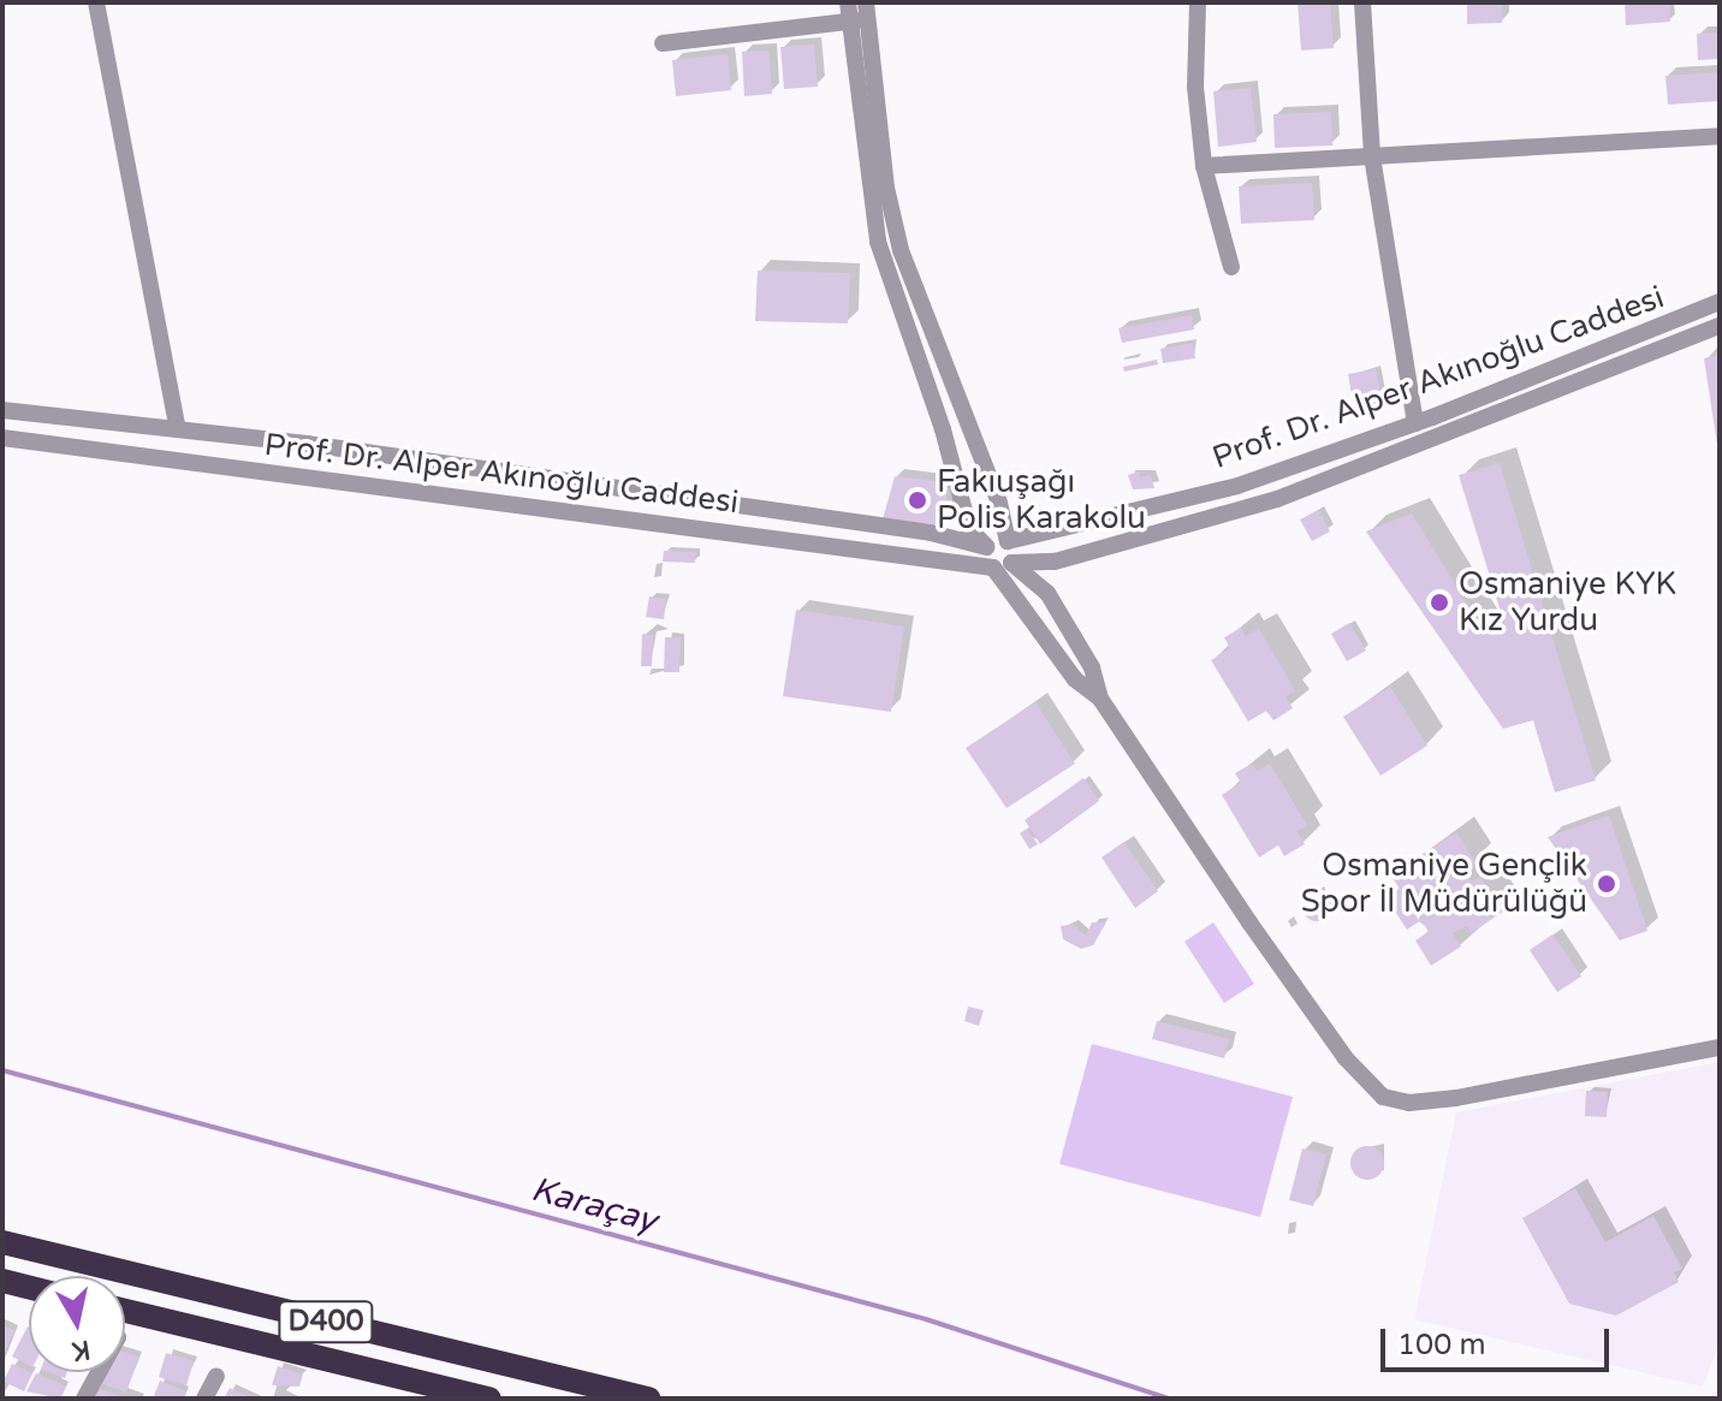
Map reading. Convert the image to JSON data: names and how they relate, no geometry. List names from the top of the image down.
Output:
{
  "streets": {
    "highway": ["D400"],
    "street": ["Prof. Dr. Alper Akınoğlu Caddesi"]
  },
  "water": ["Karaçay"],
  "places": ["Fakıuşağı Polis Karakolu", "Osmaniye KYK Kız Yurdu", "Osmaniye Gençlik Spor İl Müdürülüğü"],
  "scale_bar": "100 m",
  "north": "bottom"
}
